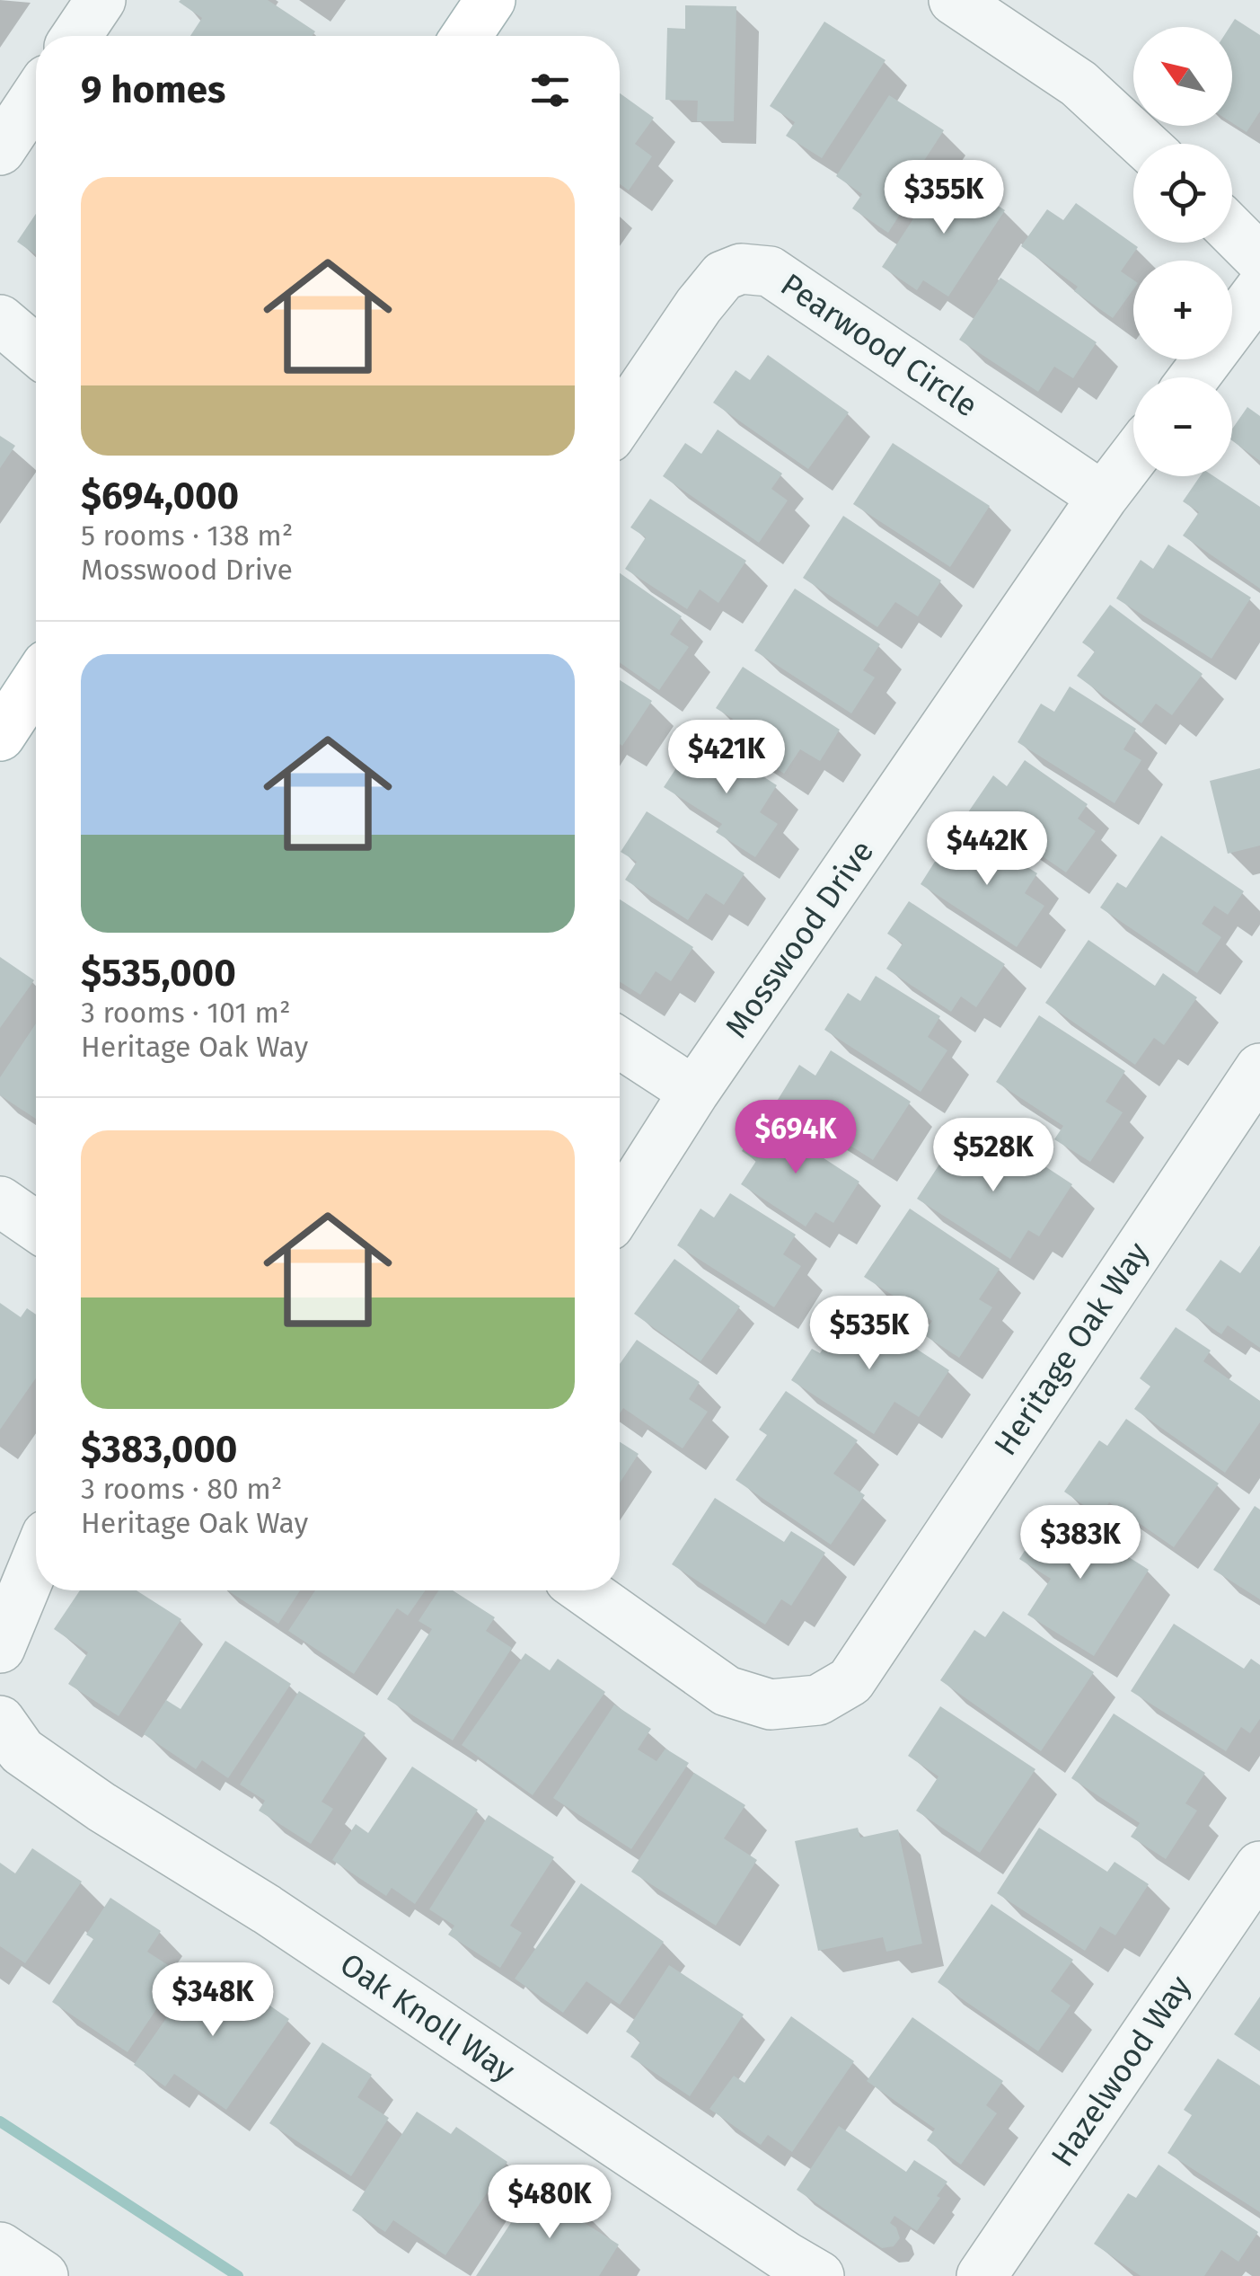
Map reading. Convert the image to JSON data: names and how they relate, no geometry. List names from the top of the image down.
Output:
{
  "streets": {
    "street": [
      "Pearwood Circle",
      "Mosswood Drive",
      "Heritage Oak Way",
      "Oak Knoll Way",
      "Hazelwood Way"
    ]
  },
  "crossings": [
    ["Pearwood Circle", "Mosswood Drive"]
  ],
  "north": "top left",
  "page": {
    "map_buttons": ["+", "−"],
    "heading": "9 homes",
    "list": [
      {
        "name": "$694,000",
        "note": "5 rooms · 138 m² · Mosswood Drive"
      },
      {
        "name": "$535,000",
        "note": "3 rooms · 101 m² · Heritage Oak Way"
      },
      {
        "name": "$383,000",
        "note": "3 rooms · 80 m² · Heritage Oak Way"
      }
    ],
    "price": [
      "$355K",
      "$421K",
      "$442K",
      "$694K",
      "$528K",
      "$535K",
      "$383K",
      "$348K",
      "$480K"
    ]
  }
}
